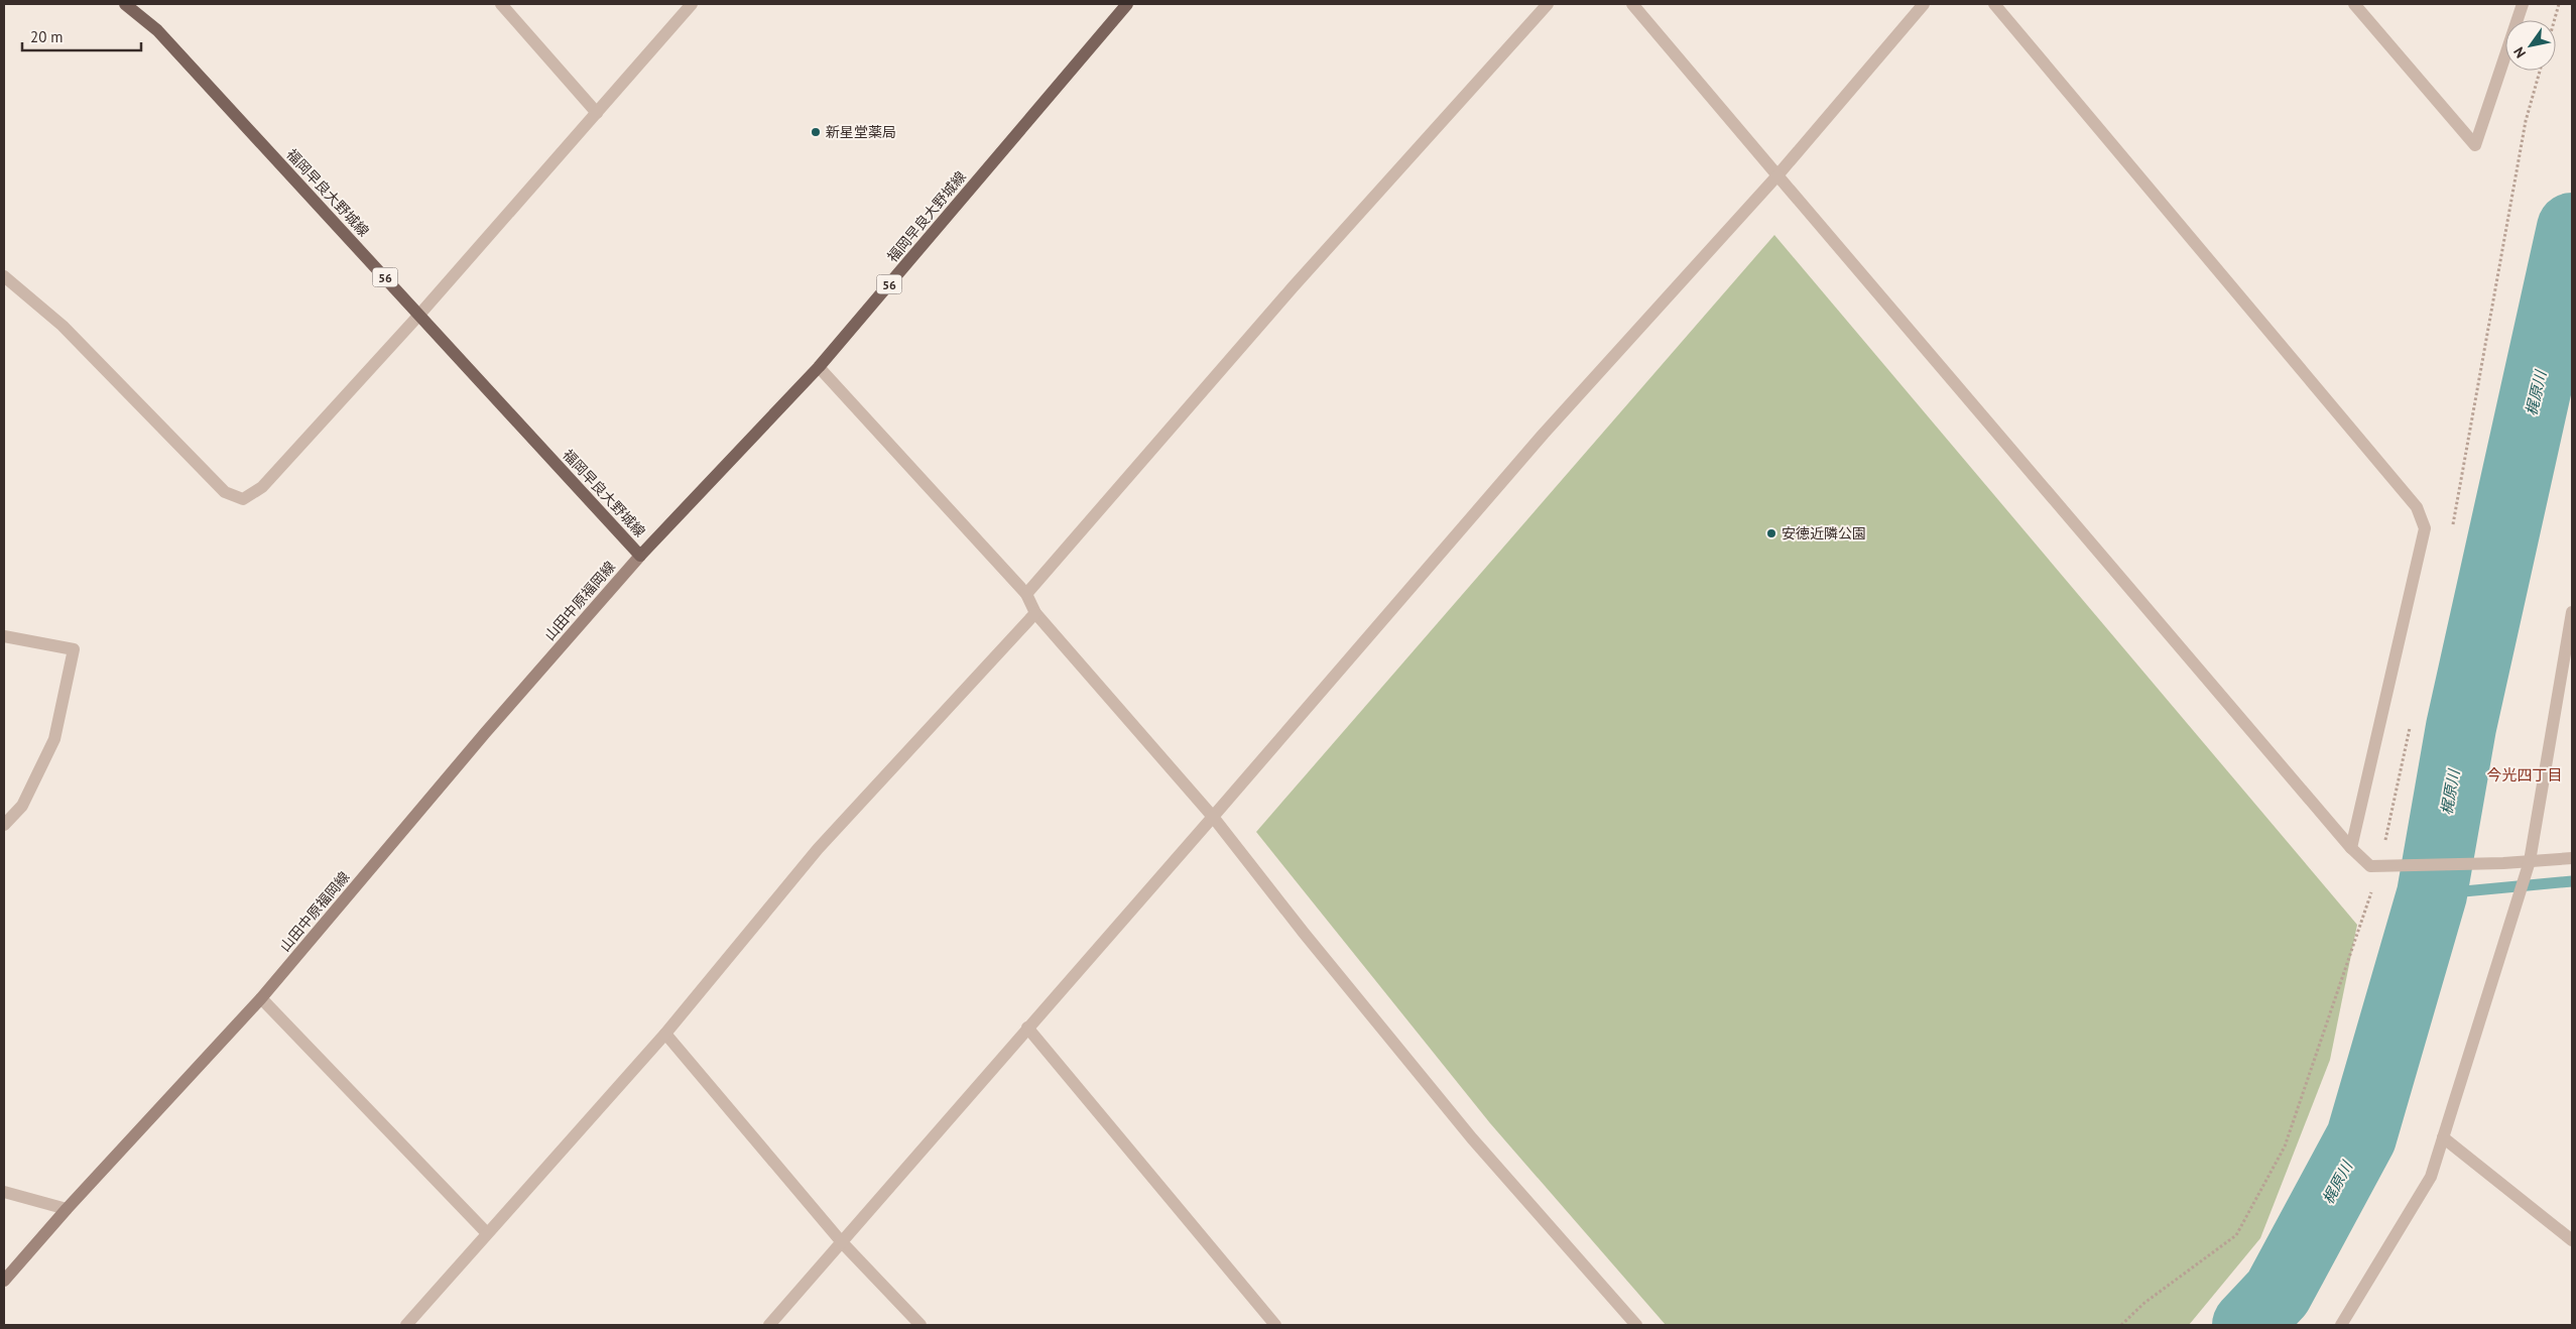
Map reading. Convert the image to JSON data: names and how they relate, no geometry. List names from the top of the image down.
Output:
{
  "streets": {
    "main road": ["福岡早良大野城線", "56", "山田中原福岡線"]
  },
  "crossings": [
    ["福岡早良大野城線", "山田中原福岡線"]
  ],
  "districts": ["今光四丁目"],
  "water": ["梶原川"],
  "places": ["新星堂薬局", "安徳近隣公園"],
  "scale_bar": "20 m",
  "north": "bottom left"
}
